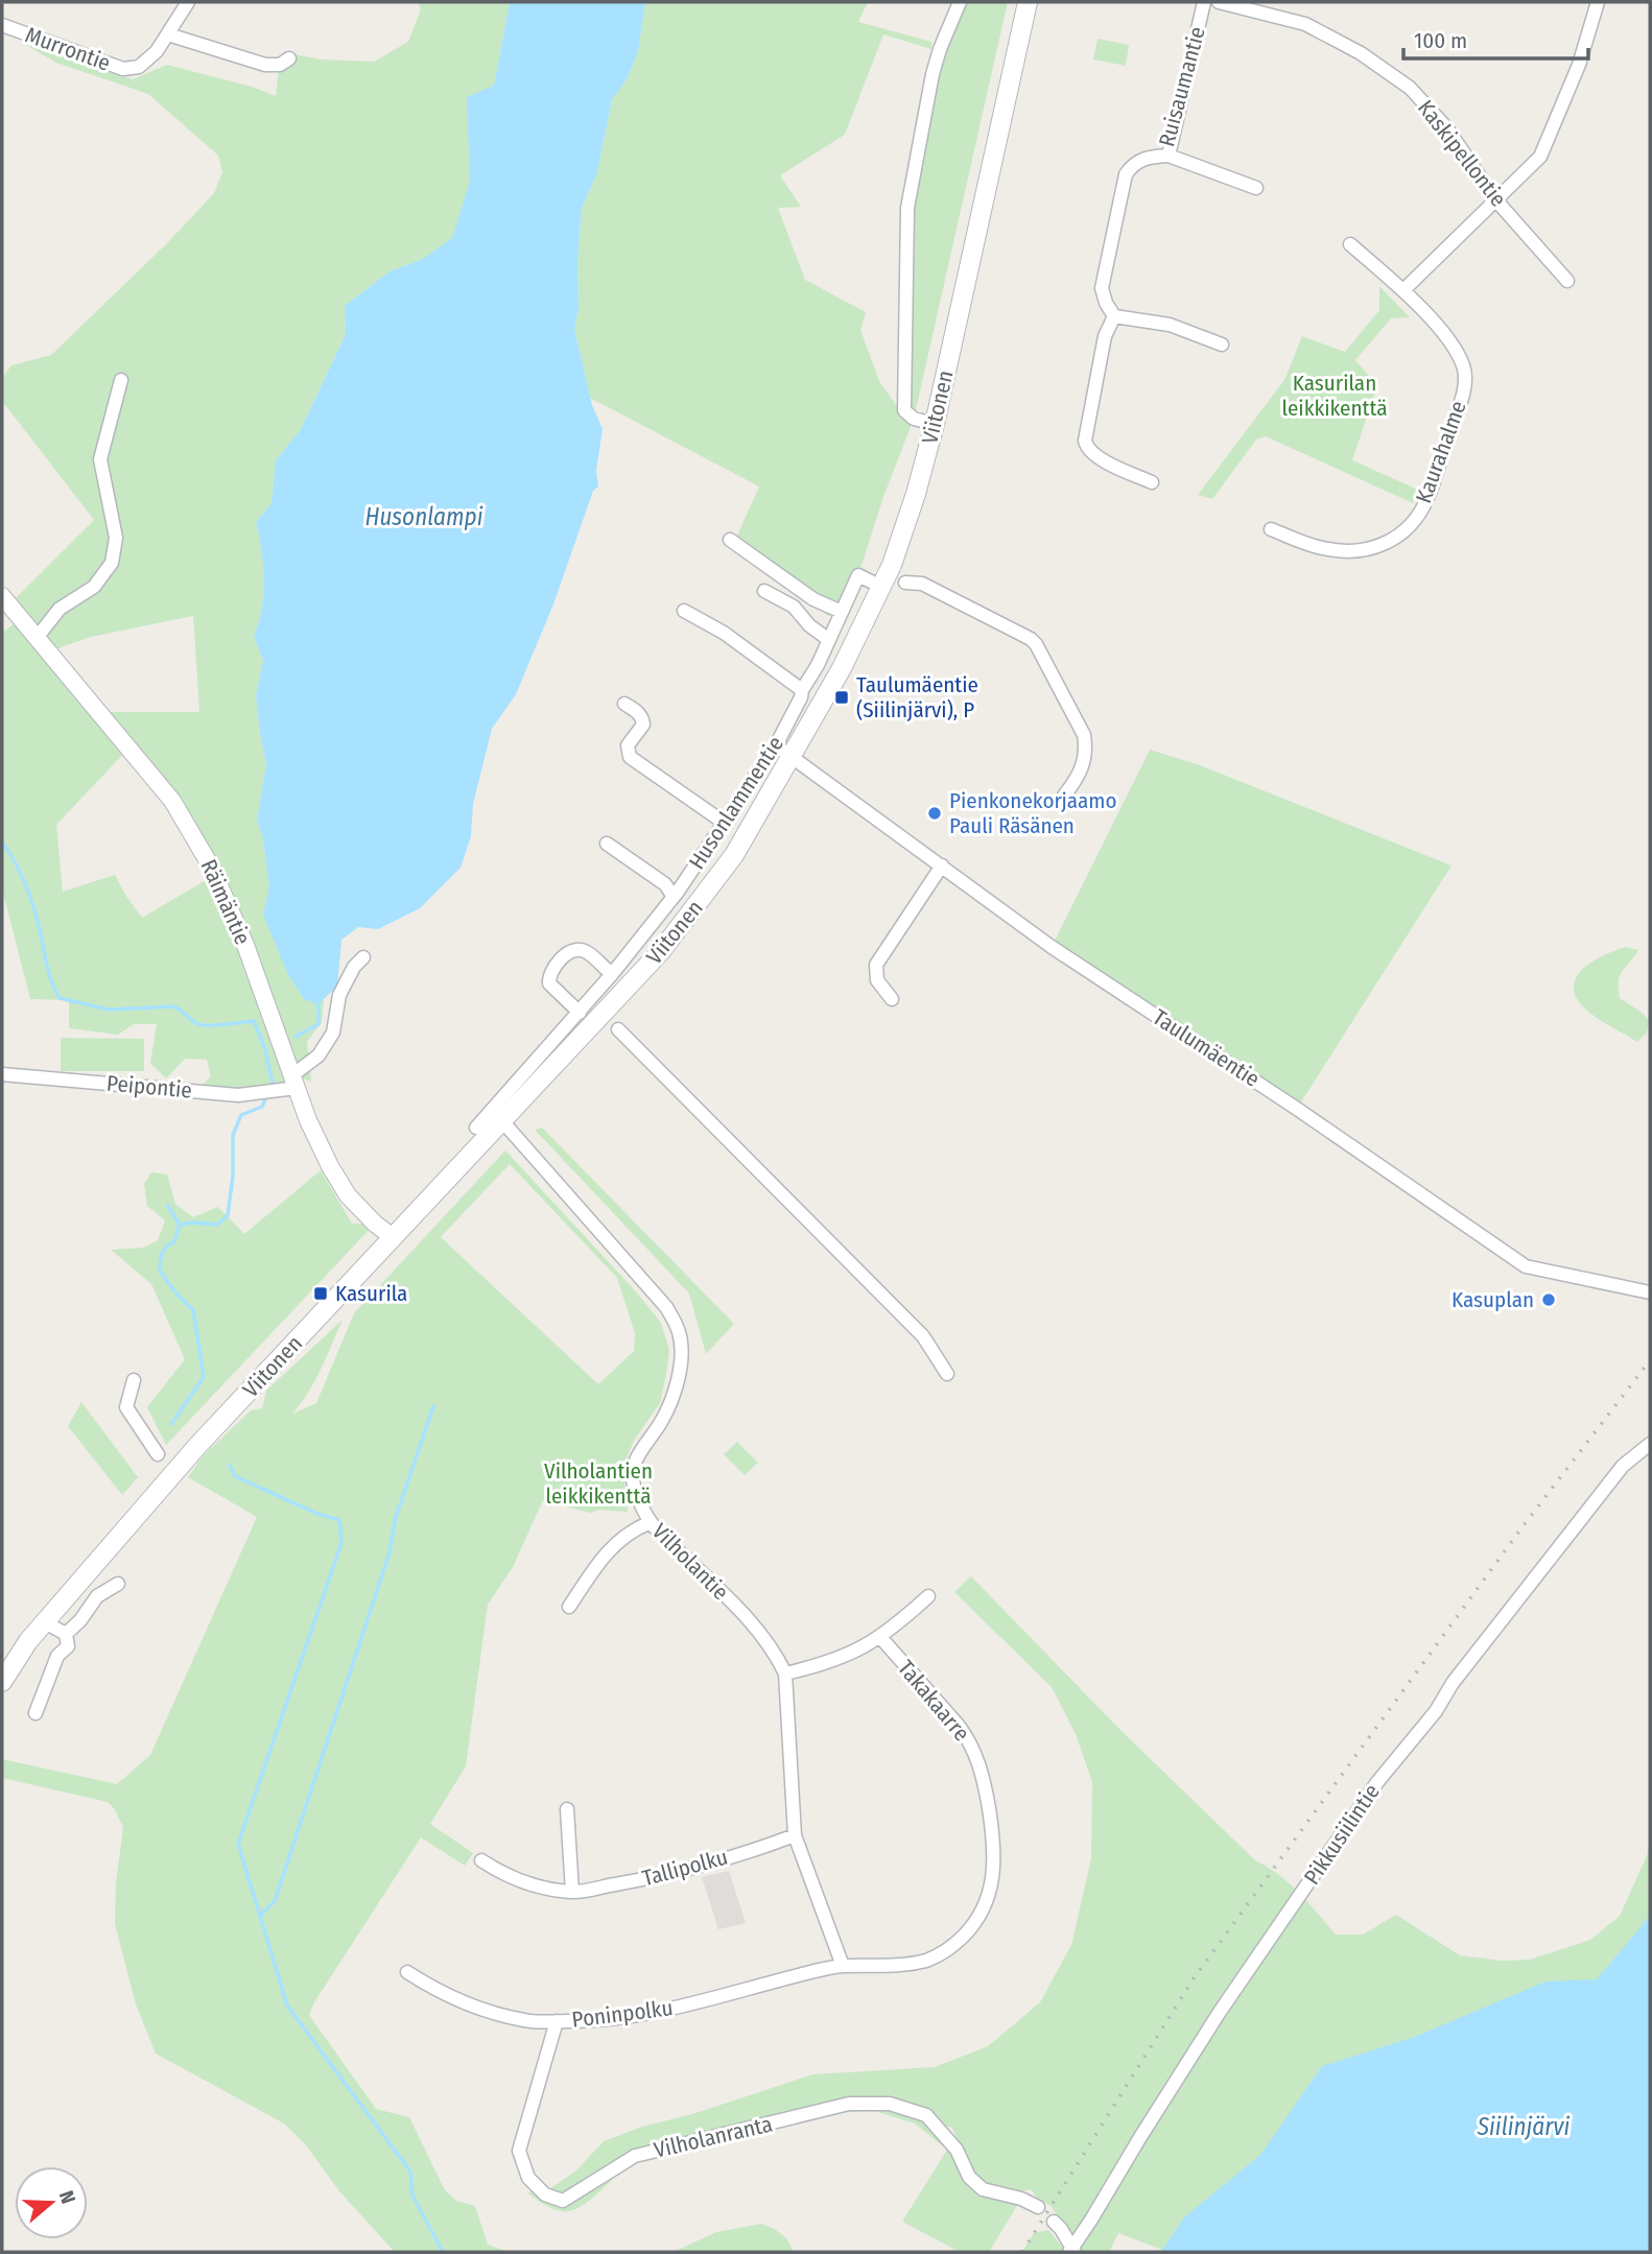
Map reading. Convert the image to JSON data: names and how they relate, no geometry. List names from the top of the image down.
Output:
{
  "streets": {
    "main road": ["Viitonen"],
    "street": [
      "Murrontie",
      "Ruisaumantie",
      "Kaskipellontie",
      "Kaurahalme",
      "Husonlammentie",
      "Räimäntie",
      "Taulumäentie",
      "Peipontie",
      "Vilholantie",
      "Takakaarre",
      "Pikkusiilintie",
      "Tallipolku",
      "Poninpolku",
      "Vilholanranta"
    ]
  },
  "crossings": [
    ["Viitonen", "Husonlammentie"],
    ["Viitonen", "Räimäntie"],
    ["Viitonen", "Taulumäentie"],
    ["Viitonen", "Vilholantie"],
    ["Husonlammentie", "Taulumäentie"],
    ["Räimäntie", "Peipontie"],
    ["Vilholantie", "Takakaarre"],
    ["Vilholantie", "Tallipolku"],
    ["Vilholantie", "Poninpolku"],
    ["Takakaarre", "Poninpolku"],
    ["Poninpolku", "Vilholanranta"]
  ],
  "water": ["Husonlampi", "Siilinjärvi"],
  "parks": ["Kasurilan leikkikenttä", "Vilholantien leikkikenttä"],
  "places": {
    "transit": ["Taulumäentie (Siilinjärvi), P", "Kasurila"],
    "other": ["Pienkonekorjaamo Pauli Räsänen", "Kasuplan"]
  },
  "scale_bar": "100 m",
  "north": "right"
}
